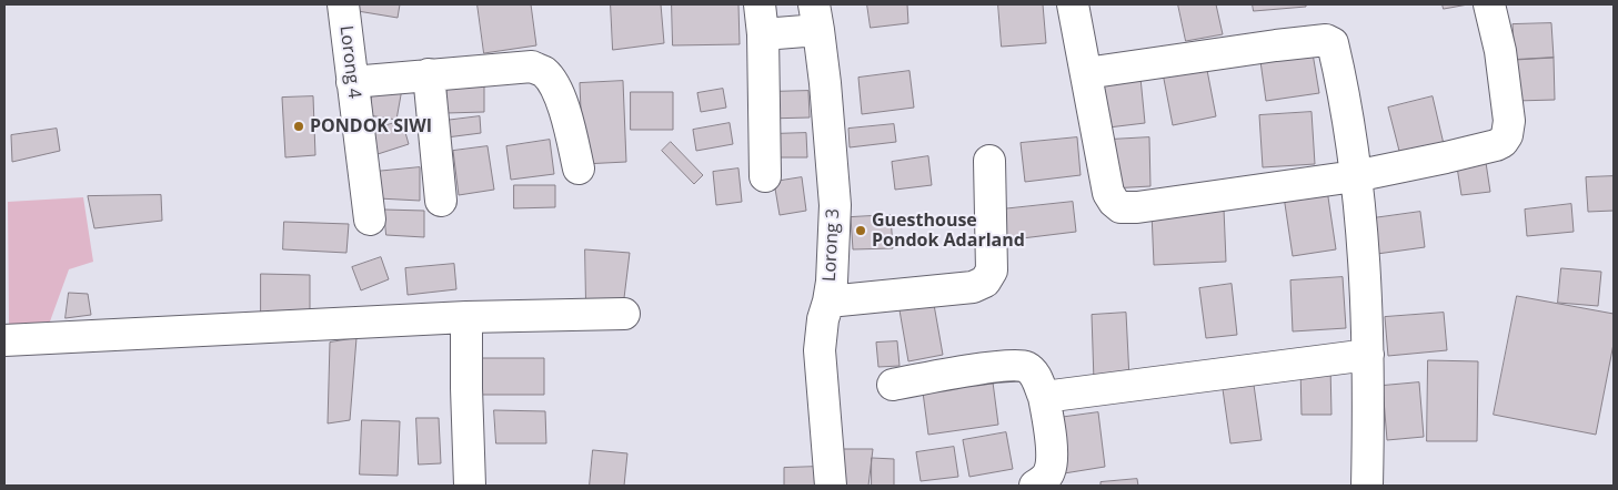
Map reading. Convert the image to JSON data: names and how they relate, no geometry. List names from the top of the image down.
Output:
{
  "streets": {
    "street": ["Lorong 4", "Lorong 3"]
  },
  "places": ["PONDOK SIWI", "Guesthouse Pondok Adarland"]
}
